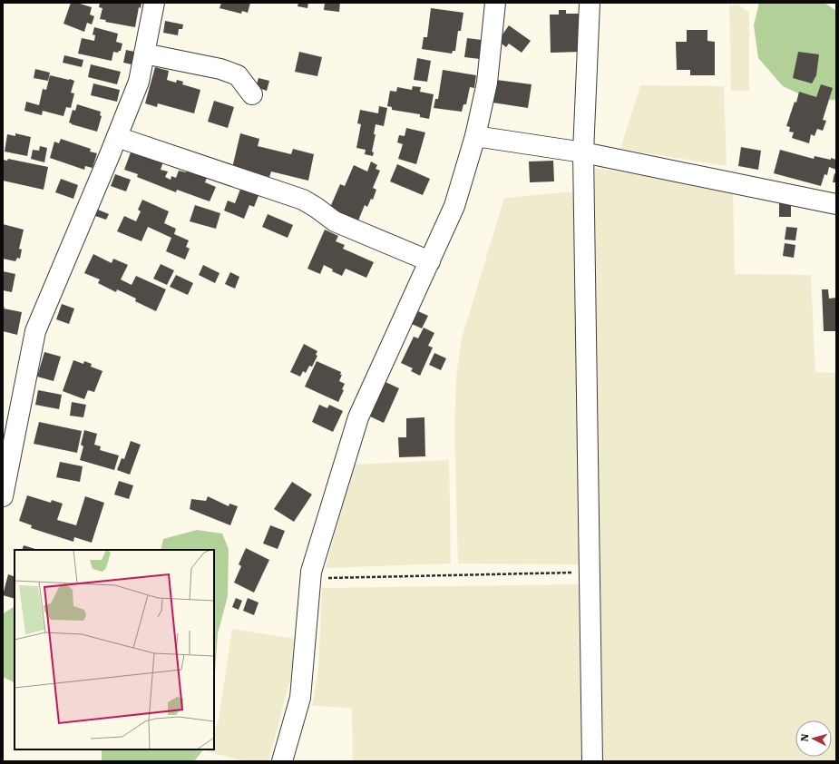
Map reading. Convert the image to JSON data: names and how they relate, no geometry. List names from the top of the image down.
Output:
{
  "north": "left"
}
